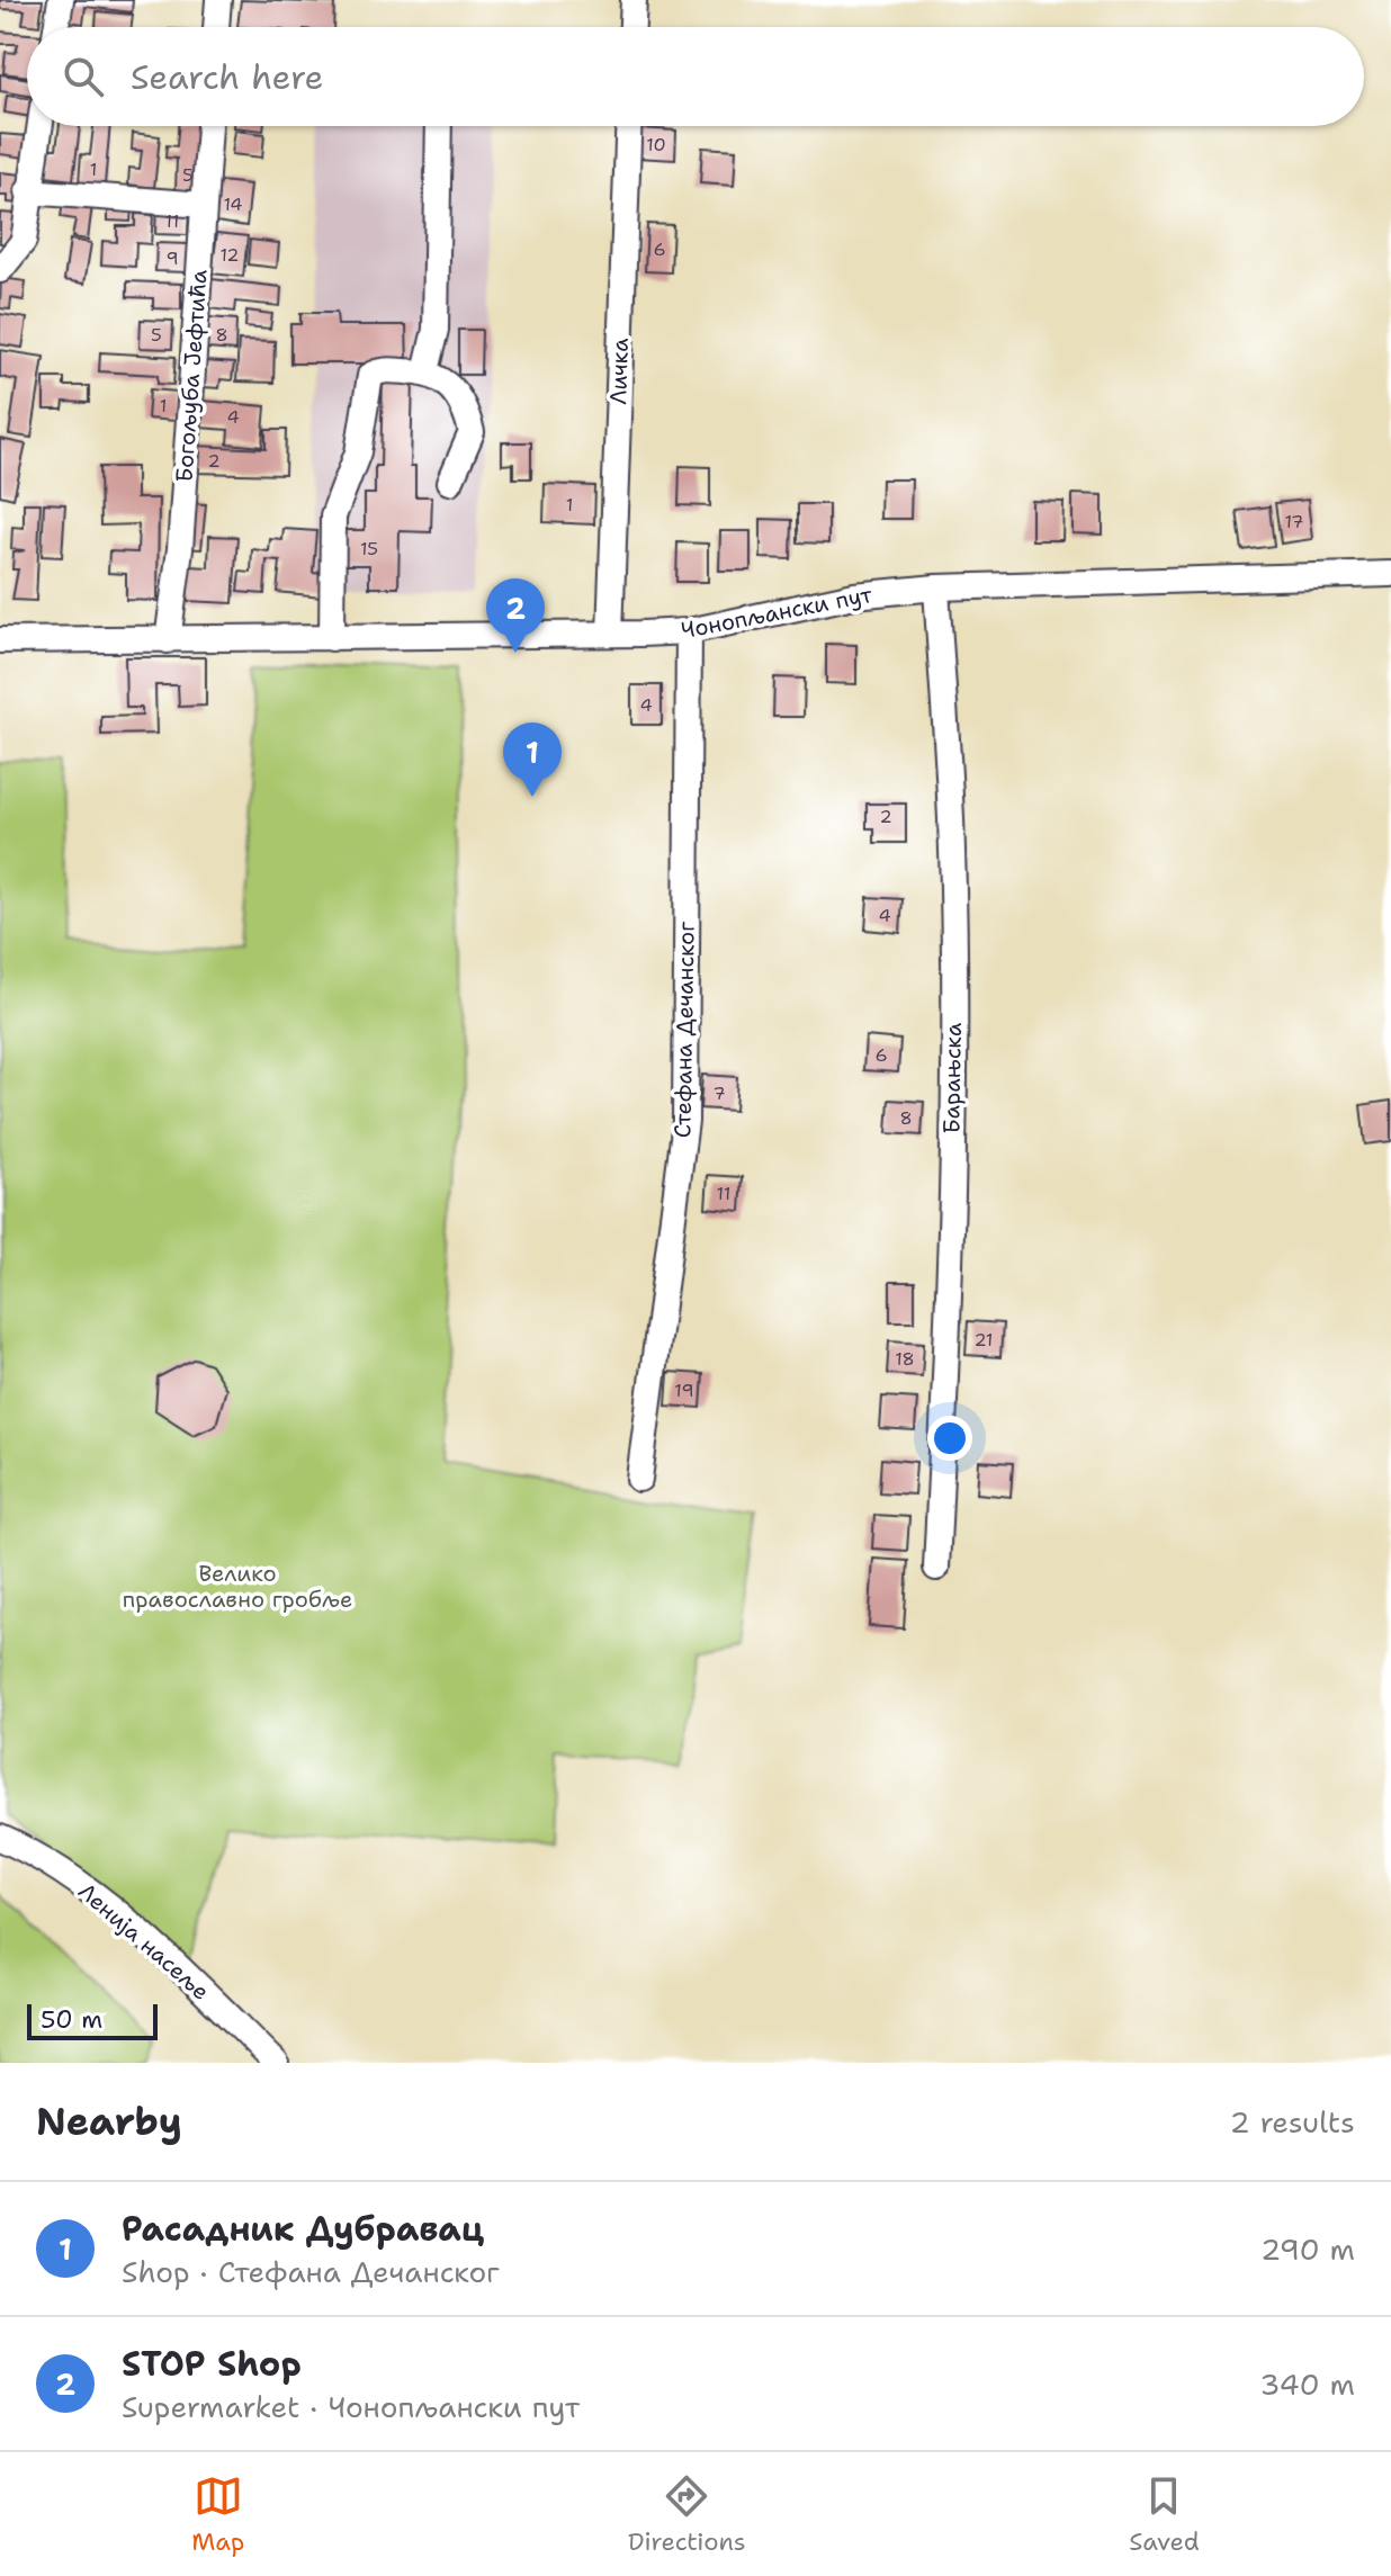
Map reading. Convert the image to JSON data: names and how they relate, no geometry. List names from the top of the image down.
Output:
{
  "streets": {
    "street": [
      "Личка",
      "Богољуба Јефтића",
      "Чонопљански пут",
      "Стефана Дечанског",
      "Барањска",
      "Ленија насеље"
    ]
  },
  "crossings": [
    ["Личка", "Чонопљански пут"],
    ["Богољуба Јефтића", "Чонопљански пут"],
    ["Чонопљански пут", "Стефана Дечанског"],
    ["Чонопљански пут", "Барањска"]
  ],
  "parks": ["Велико православно гробље"],
  "house_numbers": [
    "10",
    "1",
    "5",
    "14",
    "11",
    "6",
    "12",
    "9",
    "5",
    "8",
    "1",
    "4",
    "2",
    "1",
    "17",
    "15",
    "4",
    "2",
    "4",
    "6",
    "7",
    "8",
    "11",
    "21",
    "18",
    "19"
  ],
  "scale_bar": "50 m",
  "page": {
    "search": "Search here",
    "pins": ["2", "1"],
    "scale": "50 m",
    "heading": ["Nearby", "2 results"],
    "list": [
      {
        "mark": "1",
        "name": "Расадник Дубравац",
        "note": "Shop · Стефана Дечанског",
        "value": "290 m"
      },
      {
        "mark": "2",
        "name": "STOP Shop",
        "note": "Supermarket · Чонопљански пут",
        "value": "340 m"
      }
    ],
    "nav": ["Map", "Directions", "Saved"]
  }
}
